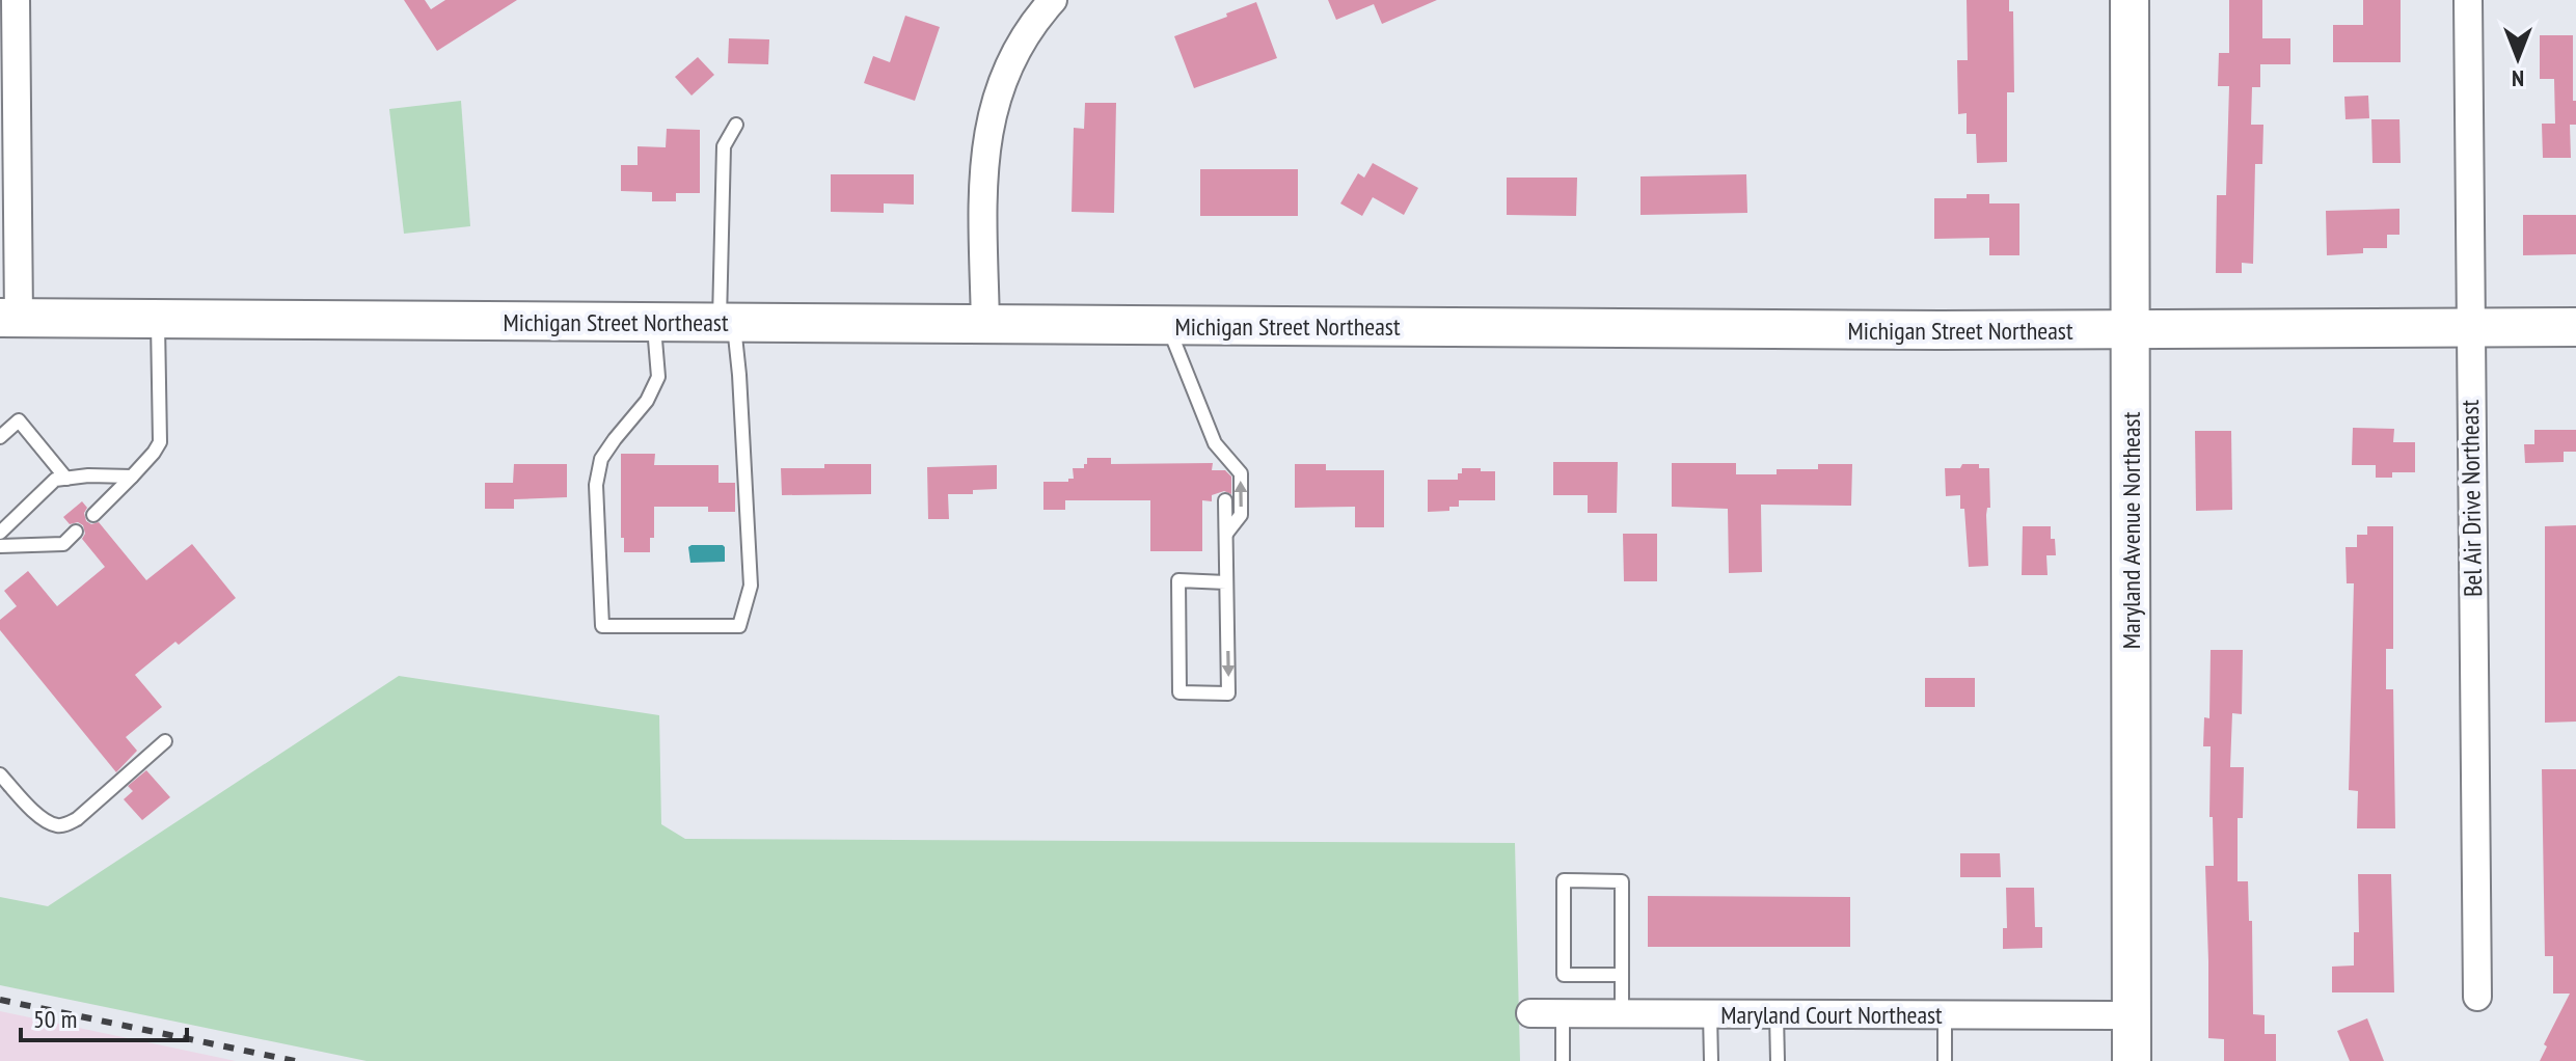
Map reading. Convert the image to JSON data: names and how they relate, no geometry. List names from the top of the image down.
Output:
{
  "streets": {
    "main road": ["Michigan Street Northeast", "Maryland Avenue Northeast"],
    "street": ["Bel Air Drive Northeast", "Maryland Court Northeast"]
  },
  "crossings": [
    ["Michigan Street Northeast", "Bel Air Drive Northeast"],
    ["Michigan Street Northeast", "Maryland Avenue Northeast"],
    ["Maryland Avenue Northeast", "Maryland Court Northeast"]
  ],
  "scale_bar": "50 m",
  "north": "bottom"
}
